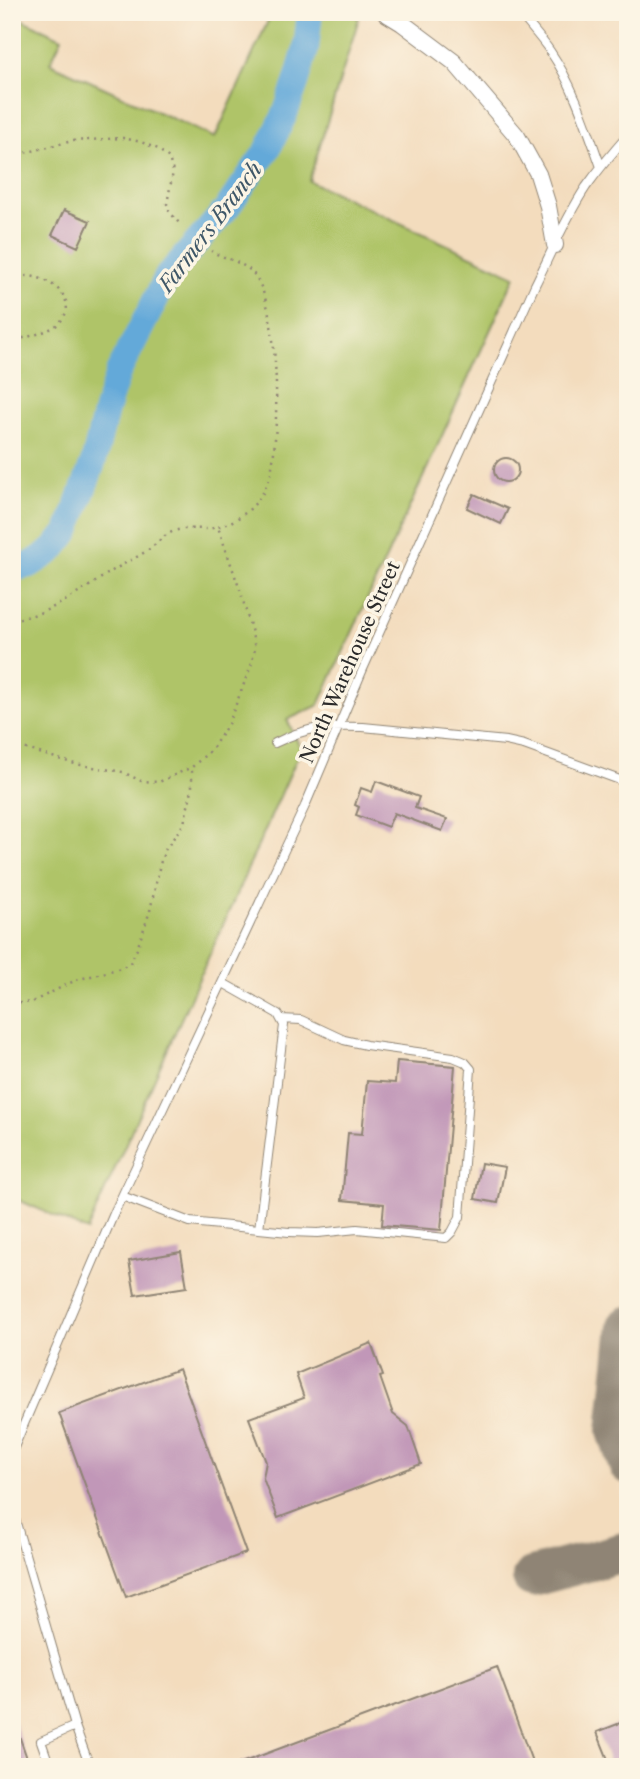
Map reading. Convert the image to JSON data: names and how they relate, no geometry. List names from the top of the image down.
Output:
{
  "streets": {
    "lane": ["North Warehouse Street"]
  },
  "water": ["Farmers Branch"]
}
